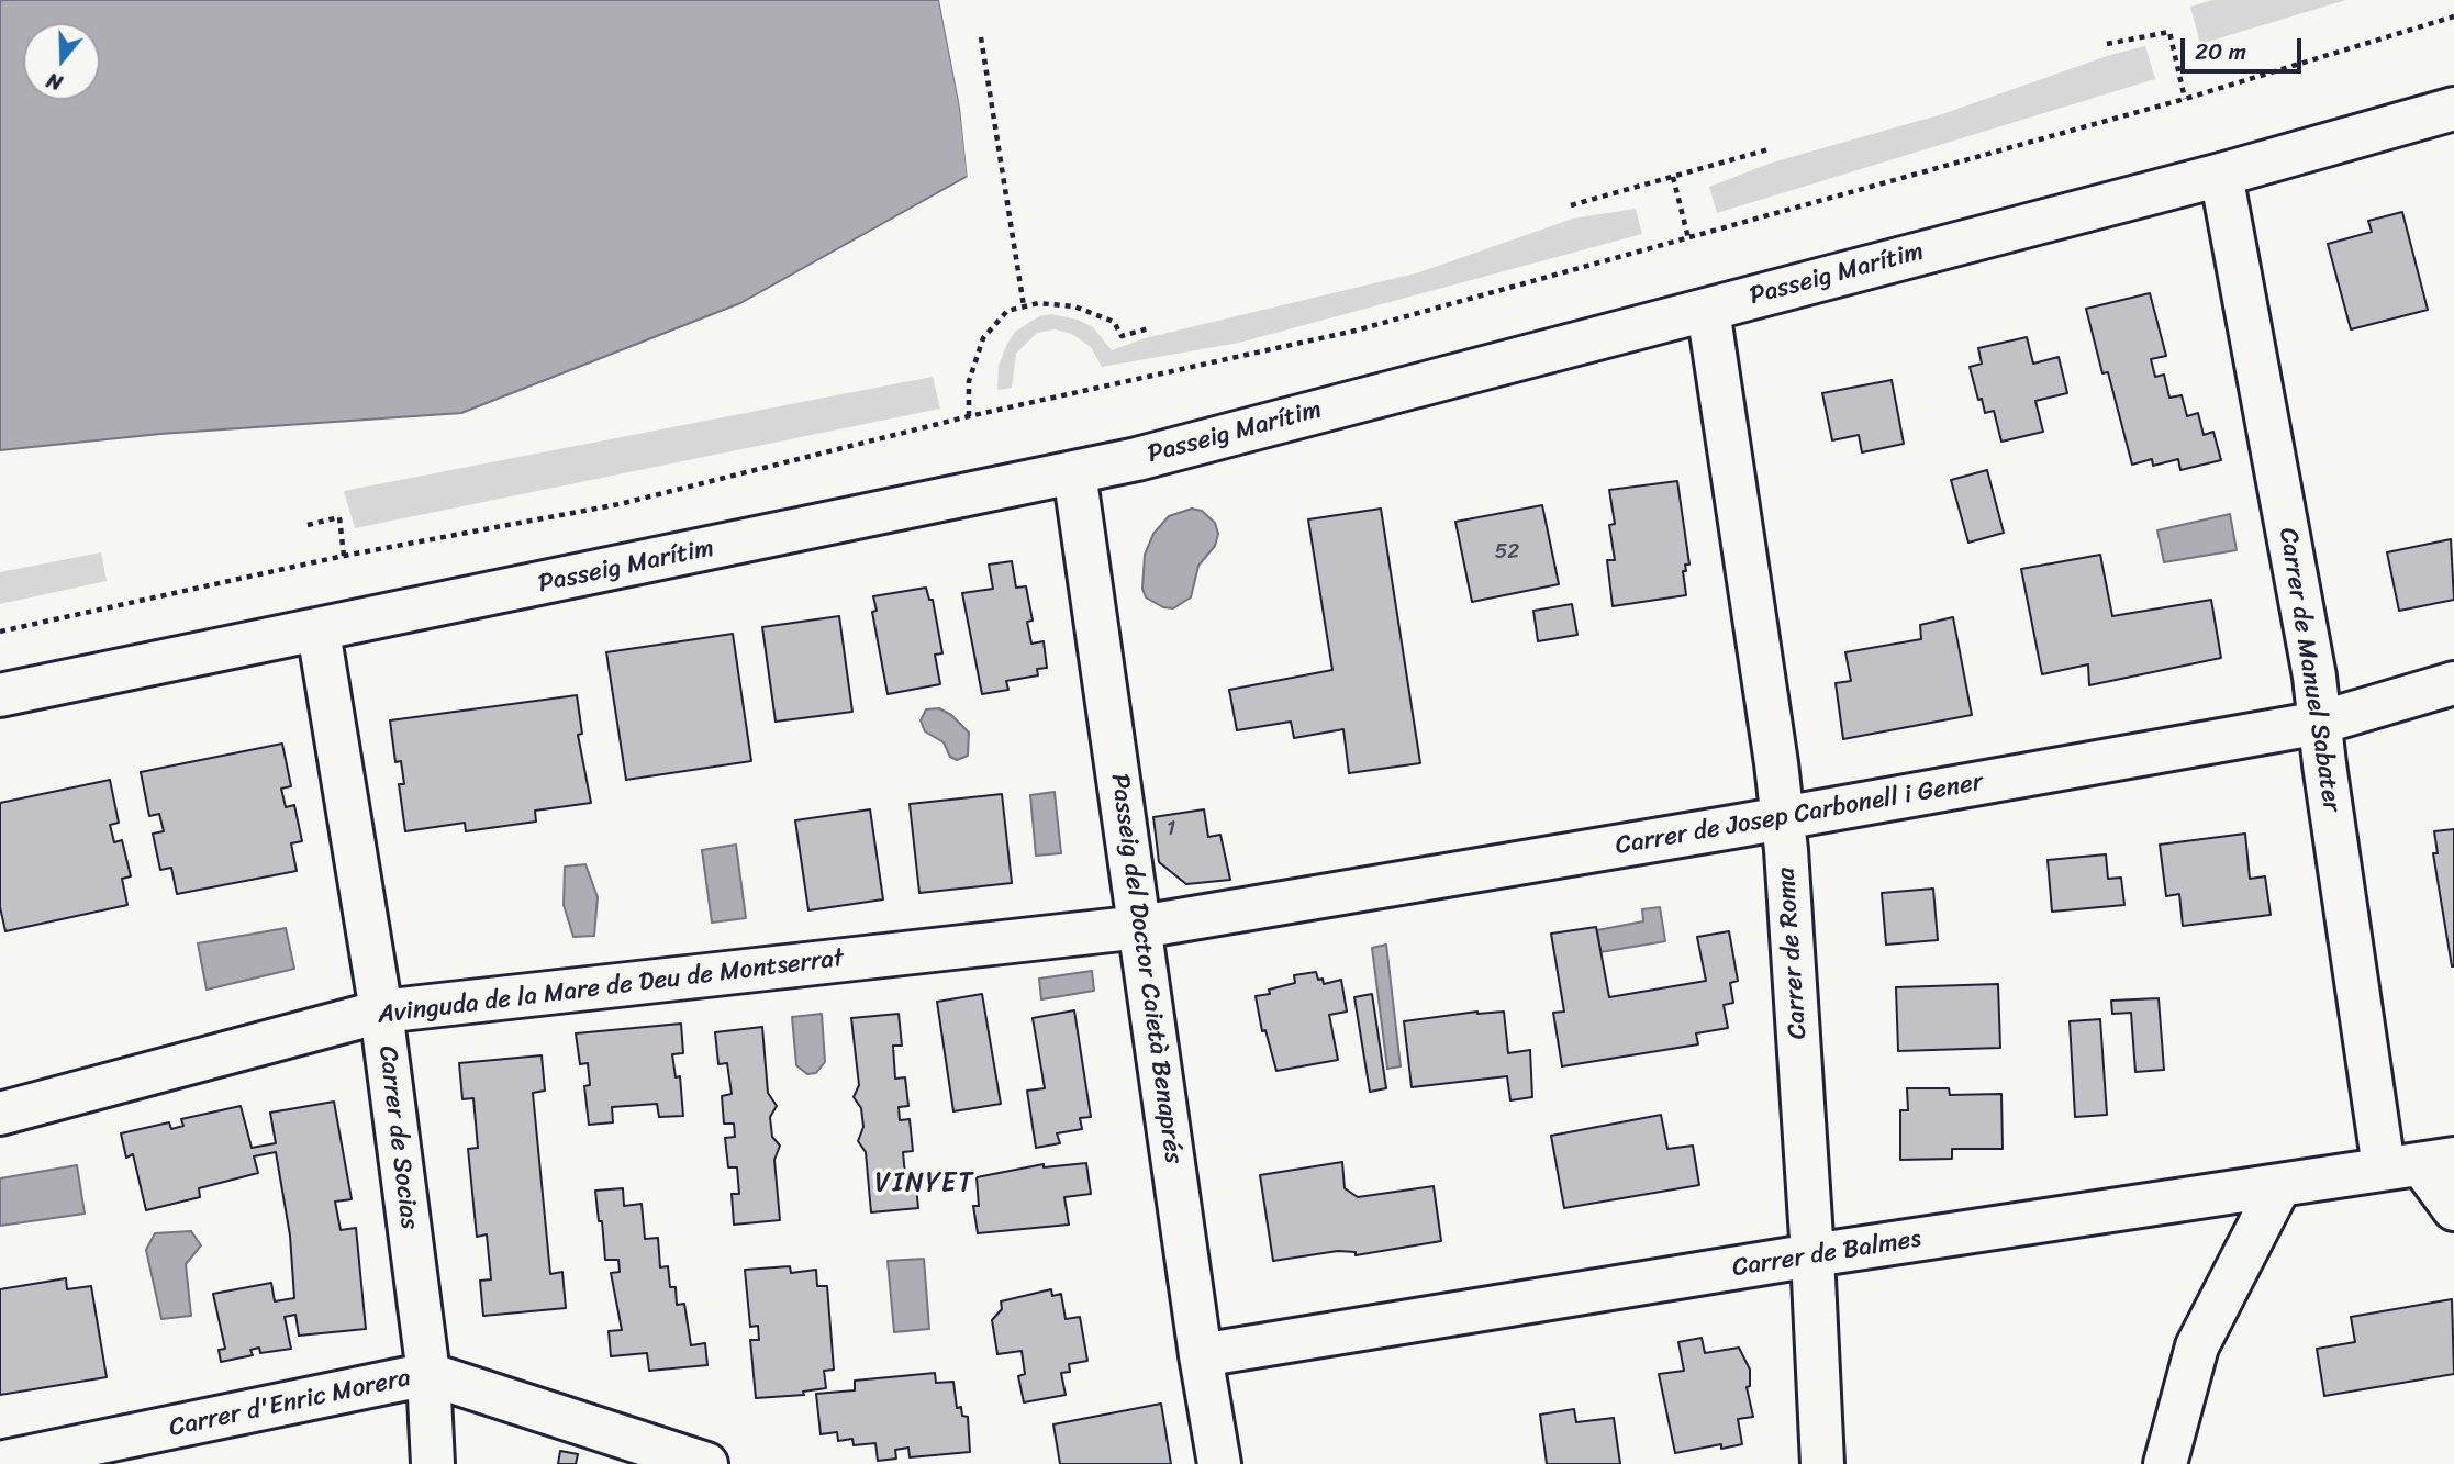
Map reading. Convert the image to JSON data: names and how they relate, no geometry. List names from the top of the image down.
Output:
{
  "streets": {
    "street": [
      "Passeig Marítim",
      "Carrer de Manuel Sabater",
      "Carrer de Josep Carbonell i Gener",
      "Carrer de Roma",
      "Passeig del Doctor Caietà Benaprés",
      "Avinguda de la Mare de Deu de Montserrat",
      "Carrer de Socias",
      "Carrer de Balmes",
      "Carrer d'Enric Morera"
    ]
  },
  "crossings": [
    ["Passeig Marítim", "Carrer de Manuel Sabater"],
    ["Passeig Marítim", "Carrer de Roma"],
    ["Passeig Marítim", "Passeig del Doctor Caietà Benaprés"],
    ["Passeig Marítim", "Carrer de Socias"],
    ["Carrer de Manuel Sabater", "Carrer de Josep Carbonell i Gener"],
    ["Carrer de Manuel Sabater", "Carrer de Balmes"],
    ["Carrer de Josep Carbonell i Gener", "Carrer de Roma"],
    ["Carrer de Josep Carbonell i Gener", "Passeig del Doctor Caietà Benaprés"],
    ["Carrer de Josep Carbonell i Gener", "Avinguda de la Mare de Deu de Montserrat"],
    ["Carrer de Roma", "Carrer de Balmes"],
    ["Passeig del Doctor Caietà Benaprés", "Avinguda de la Mare de Deu de Montserrat"],
    ["Passeig del Doctor Caietà Benaprés", "Carrer de Balmes"],
    ["Avinguda de la Mare de Deu de Montserrat", "Carrer de Socias"],
    ["Carrer de Socias", "Carrer d'Enric Morera"]
  ],
  "districts": ["VINYET"],
  "house_numbers": ["52", "1"],
  "scale_bar": "20 m",
  "north": "bottom"
}
